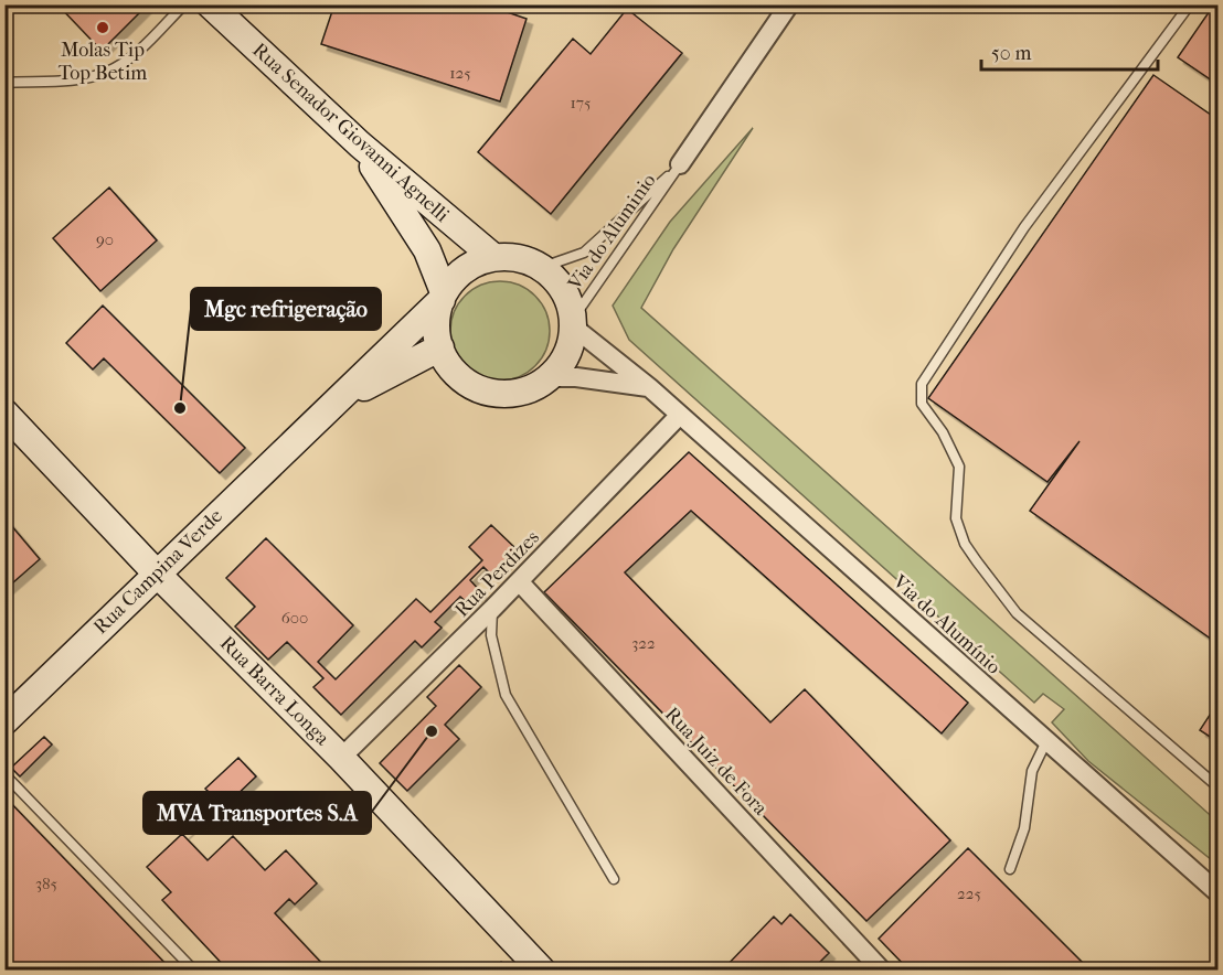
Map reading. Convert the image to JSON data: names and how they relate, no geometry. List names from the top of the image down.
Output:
{
  "streets": {
    "main road": ["Rua Senador Giovanni Agnelli", "Rua Campina Verde", "Rua Barra Longa"],
    "street": ["Rua Perdizes", "Via do Alumínio", "Rua Juiz de Fora"],
    "lane": ["Via do Aluminio"]
  },
  "crossings": [
    ["Rua Senador Giovanni Agnelli", "Via do Aluminio"],
    ["Rua Senador Giovanni Agnelli", "Rua Campina Verde"],
    ["Rua Senador Giovanni Agnelli", "Via do Alumínio"],
    ["Via do Aluminio", "Rua Campina Verde"],
    ["Via do Aluminio", "Via do Alumínio"],
    ["Rua Campina Verde", "Via do Alumínio"],
    ["Rua Campina Verde", "Rua Barra Longa"],
    ["Rua Perdizes", "Via do Alumínio"],
    ["Rua Perdizes", "Rua Barra Longa"],
    ["Rua Perdizes", "Rua Juiz de Fora"]
  ],
  "places": ["Molas Tip Top Betim", "Mgc refrigeração", "MVA Transportes S.A"],
  "house_numbers": [
    "125",
    "175",
    "90",
    "600",
    "322",
    "385",
    "225"
  ],
  "scale_bar": "50 m"
}
